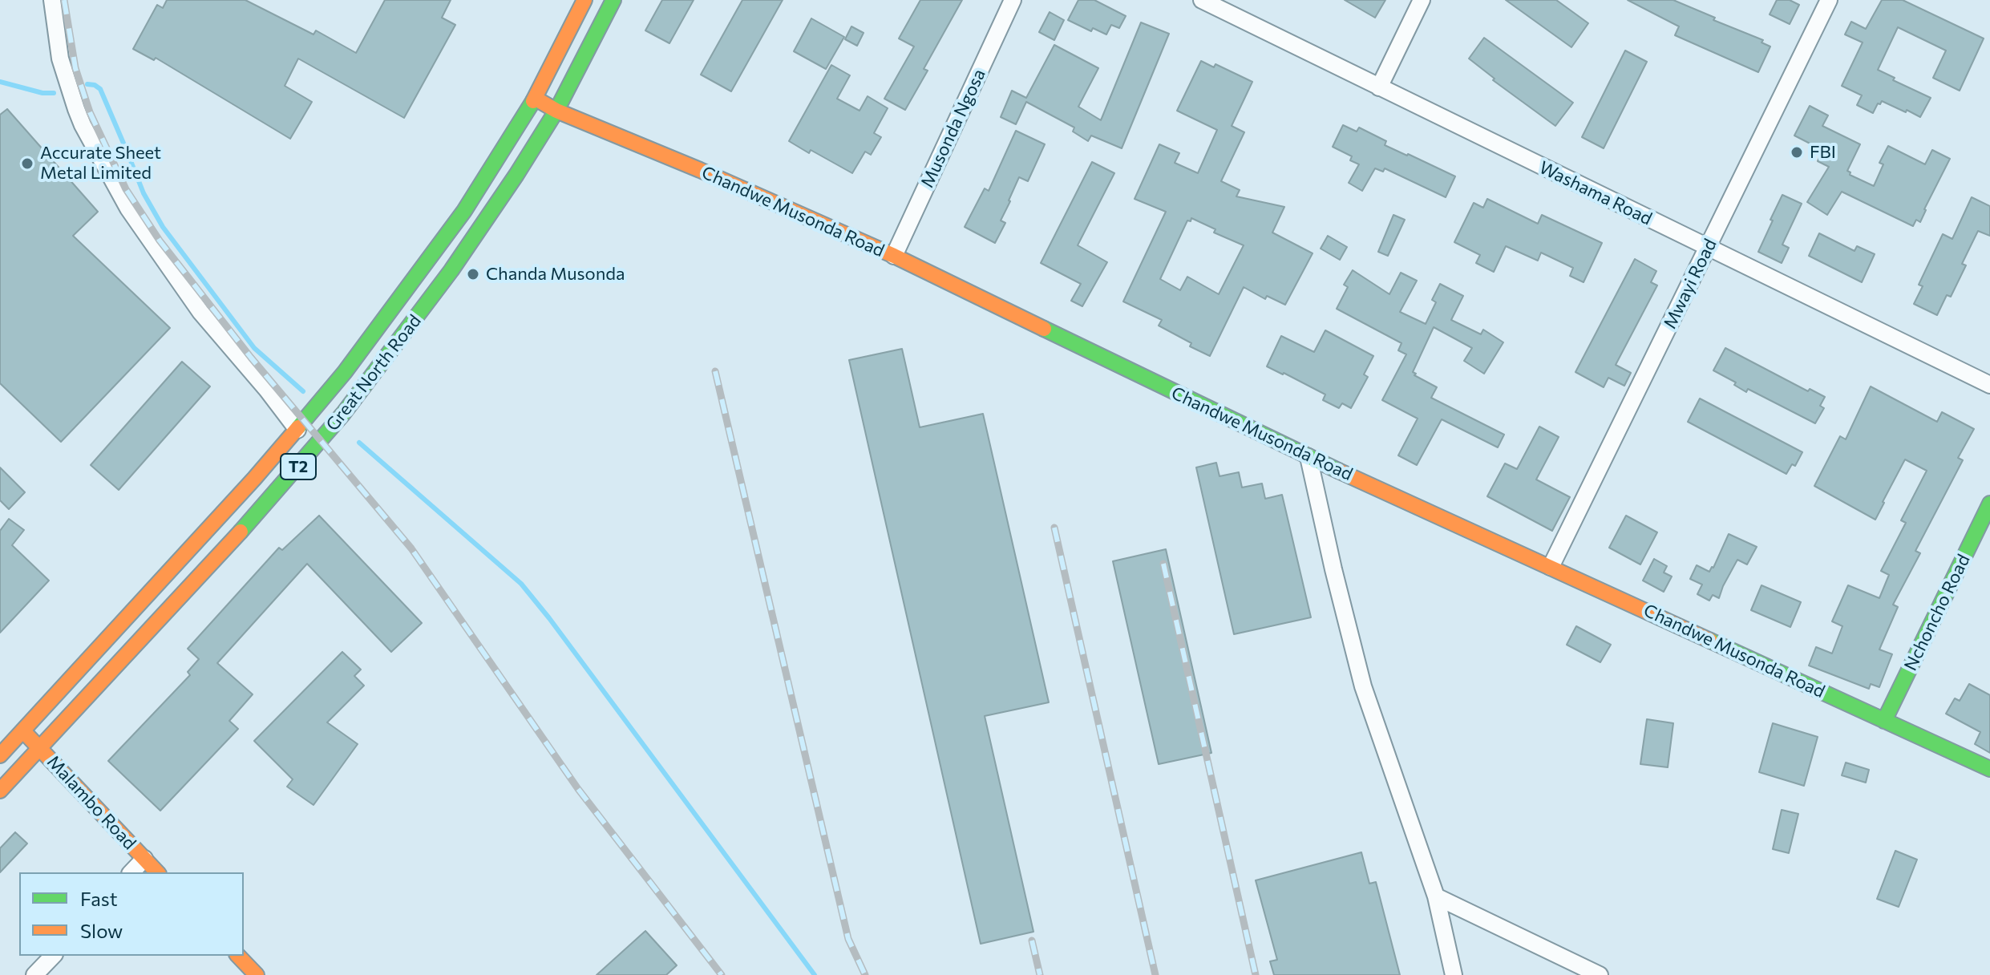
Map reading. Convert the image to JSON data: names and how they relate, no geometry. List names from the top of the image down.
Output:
{
  "streets": {
    "street": [
      "Musonda Ngosa",
      "Washama Road",
      "Chandwe Musonda Road",
      "Mwayi Road",
      "Great North Road",
      "T2",
      "Nchoncho Road",
      "Malambo Road"
    ]
  },
  "crossings": [
    ["Musonda Ngosa", "Chandwe Musonda Road"],
    ["Washama Road", "Mwayi Road"],
    ["Chandwe Musonda Road", "Mwayi Road"],
    ["Chandwe Musonda Road", "Great North Road"],
    ["Chandwe Musonda Road", "Nchoncho Road"],
    ["Great North Road", "Malambo Road"]
  ],
  "places": ["FBI", "Accurate Sheet Metal Limited", "Chanda Musonda"],
  "legend": ["Fast", "Slow"]
}
